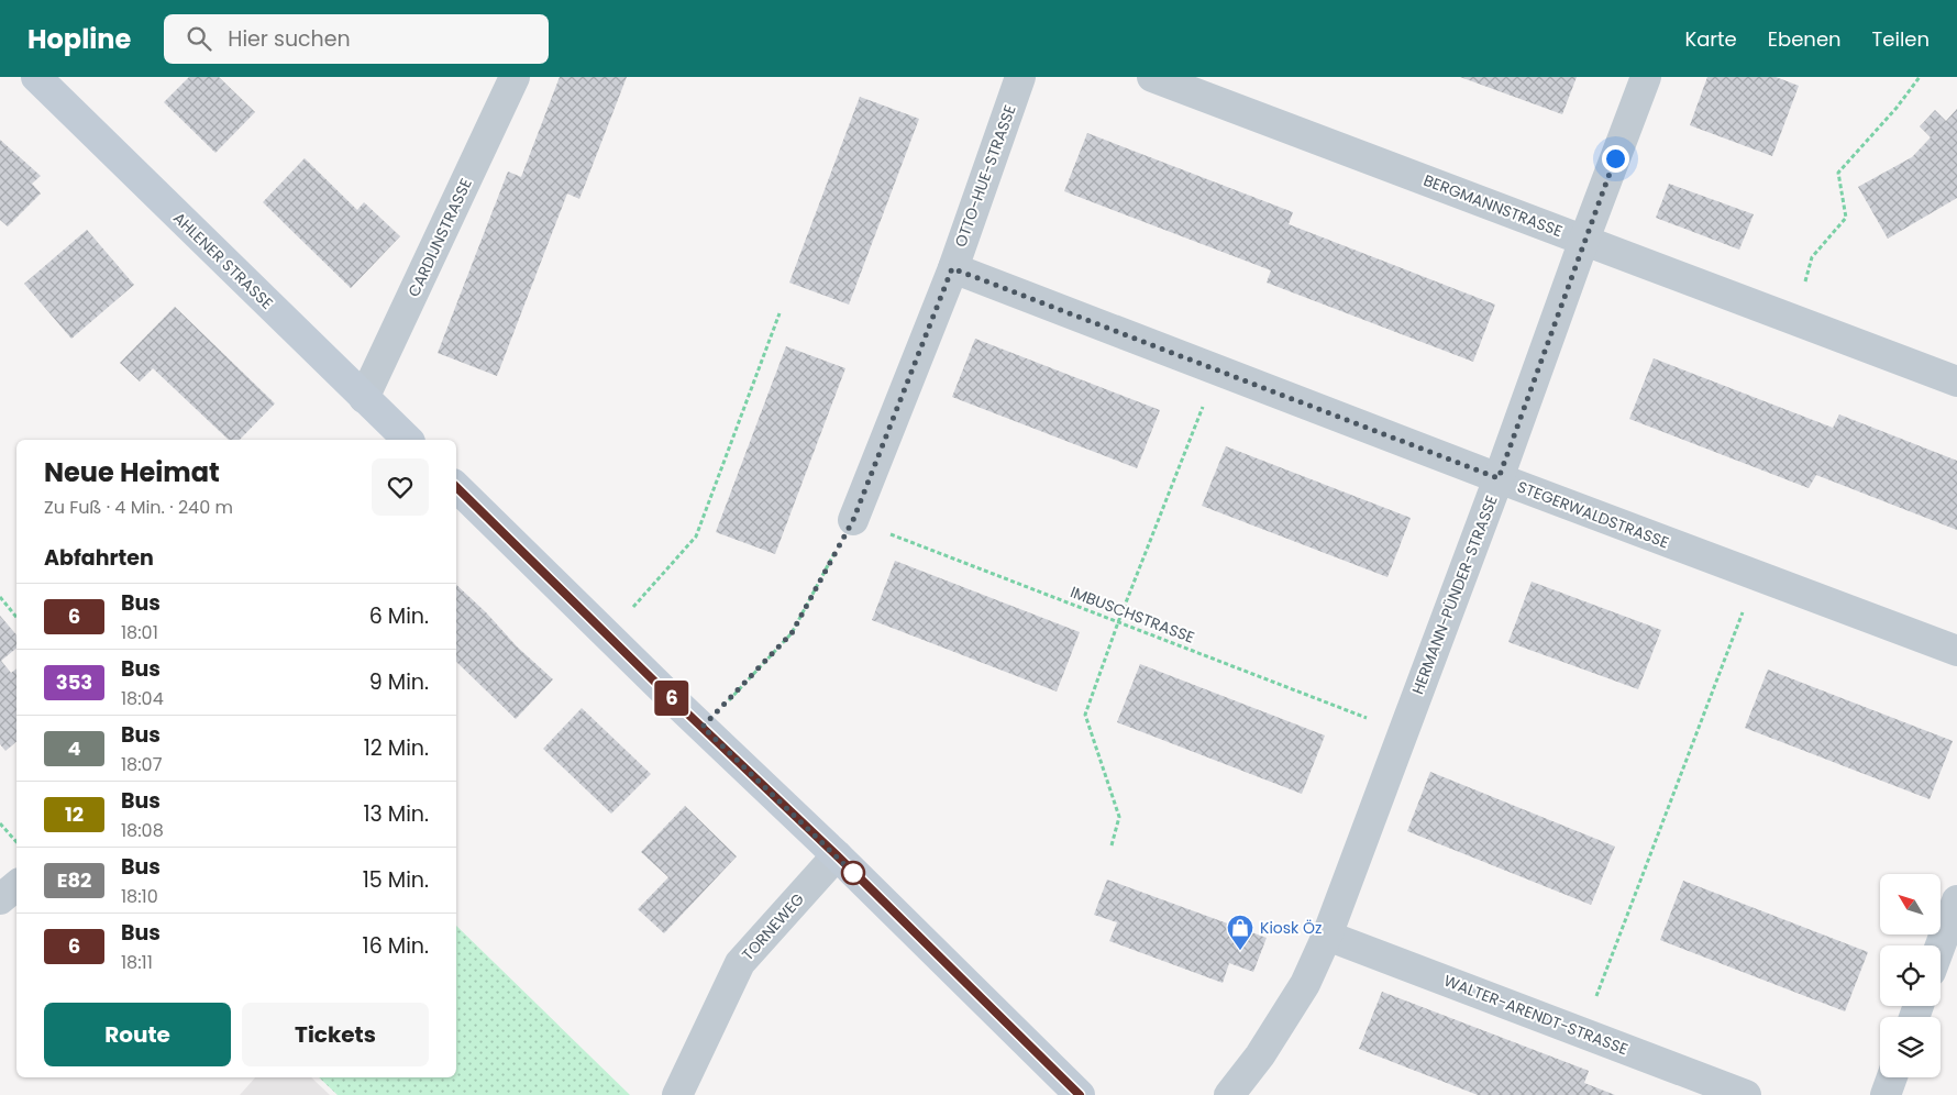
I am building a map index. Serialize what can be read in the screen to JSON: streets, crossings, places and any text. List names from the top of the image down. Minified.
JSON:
{"streets":{"main road":["AHLENER STRASSE"],"street":["OTTO-HUE-STRASSE","BERGMANNSTRASSE","CARDIJNSTRASSE","STEGERWALDSTRASSE","HERMANN-PÜNDER-STRASSE","TORNEWEG","WALTER-ARENDT-STRASSE"],"path":["IMBUSCHSTRASSE"]},"crossings":[["OTTO-HUE-STRASSE","STEGERWALDSTRASSE"],["OTTO-HUE-STRASSE","IMBUSCHSTRASSE"],["BERGMANNSTRASSE","HERMANN-PÜNDER-STRASSE"],["CARDIJNSTRASSE","AHLENER STRASSE"],["STEGERWALDSTRASSE","HERMANN-PÜNDER-STRASSE"],["HERMANN-PÜNDER-STRASSE","IMBUSCHSTRASSE"],["HERMANN-PÜNDER-STRASSE","WALTER-ARENDT-STRASSE"]],"places":{"shop":["Kiosk Öz"]},"lines":["bus line 6"],"north":"top left","page":{"header":"Hopline","search":"Hier suchen","nav":["Karte","Ebenen","Teilen"],"on_map":"6","heading":[["Neue Heimat","Zu Fuß · 4 Min. · 240 m"],"Abfahrten"],"list":[{"mark":"6","name":"Bus","note":"18:01","value":"6 Min."},{"mark":"353","name":"Bus","note":"18:04","value":"9 Min."},{"mark":"4","name":"Bus","note":"18:07","value":"12 Min."},{"mark":"12","name":"Bus","note":"18:08","value":"13 Min."},{"mark":"E82","name":"Bus","note":"18:10","value":"15 Min."},{"mark":"6","name":"Bus","note":"18:11","value":"16 Min."}],"buttons":["Route","Tickets"]}}
